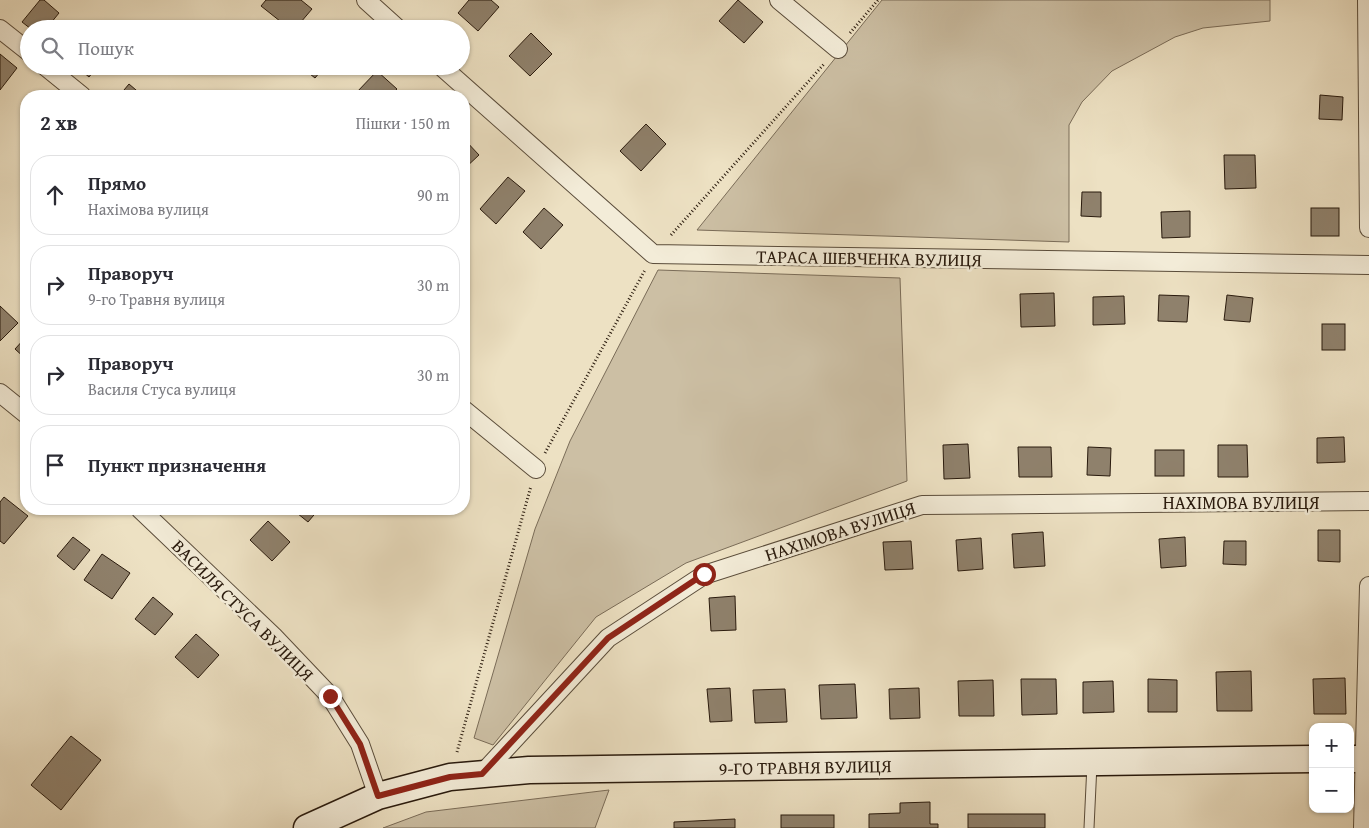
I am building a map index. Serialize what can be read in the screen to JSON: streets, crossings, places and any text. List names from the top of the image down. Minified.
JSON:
{"streets":{"main road":["9-ГО ТРАВНЯ ВУЛИЦЯ"],"street":["ТАРАСА ШЕВЧЕНКА ВУЛИЦЯ","НАХІМОВА ВУЛИЦЯ","ВАСИЛЯ СТУСА ВУЛИЦЯ"]},"crossings":[["НАХІМОВА ВУЛИЦЯ","9-ГО ТРАВНЯ ВУЛИЦЯ"],["ВАСИЛЯ СТУСА ВУЛИЦЯ","9-ГО ТРАВНЯ ВУЛИЦЯ"]],"page":{"search":"Пошук","heading":["2 хв","Пішки · 150 m"],"list":[["Прямо","Нахімова вулиця","90 m"],["Праворуч","9-го Травня вулиця","30 m"],["Праворуч","Василя Стуса вулиця","30 m"],"Пункт призначення"],"map_buttons":["+","−"]}}
